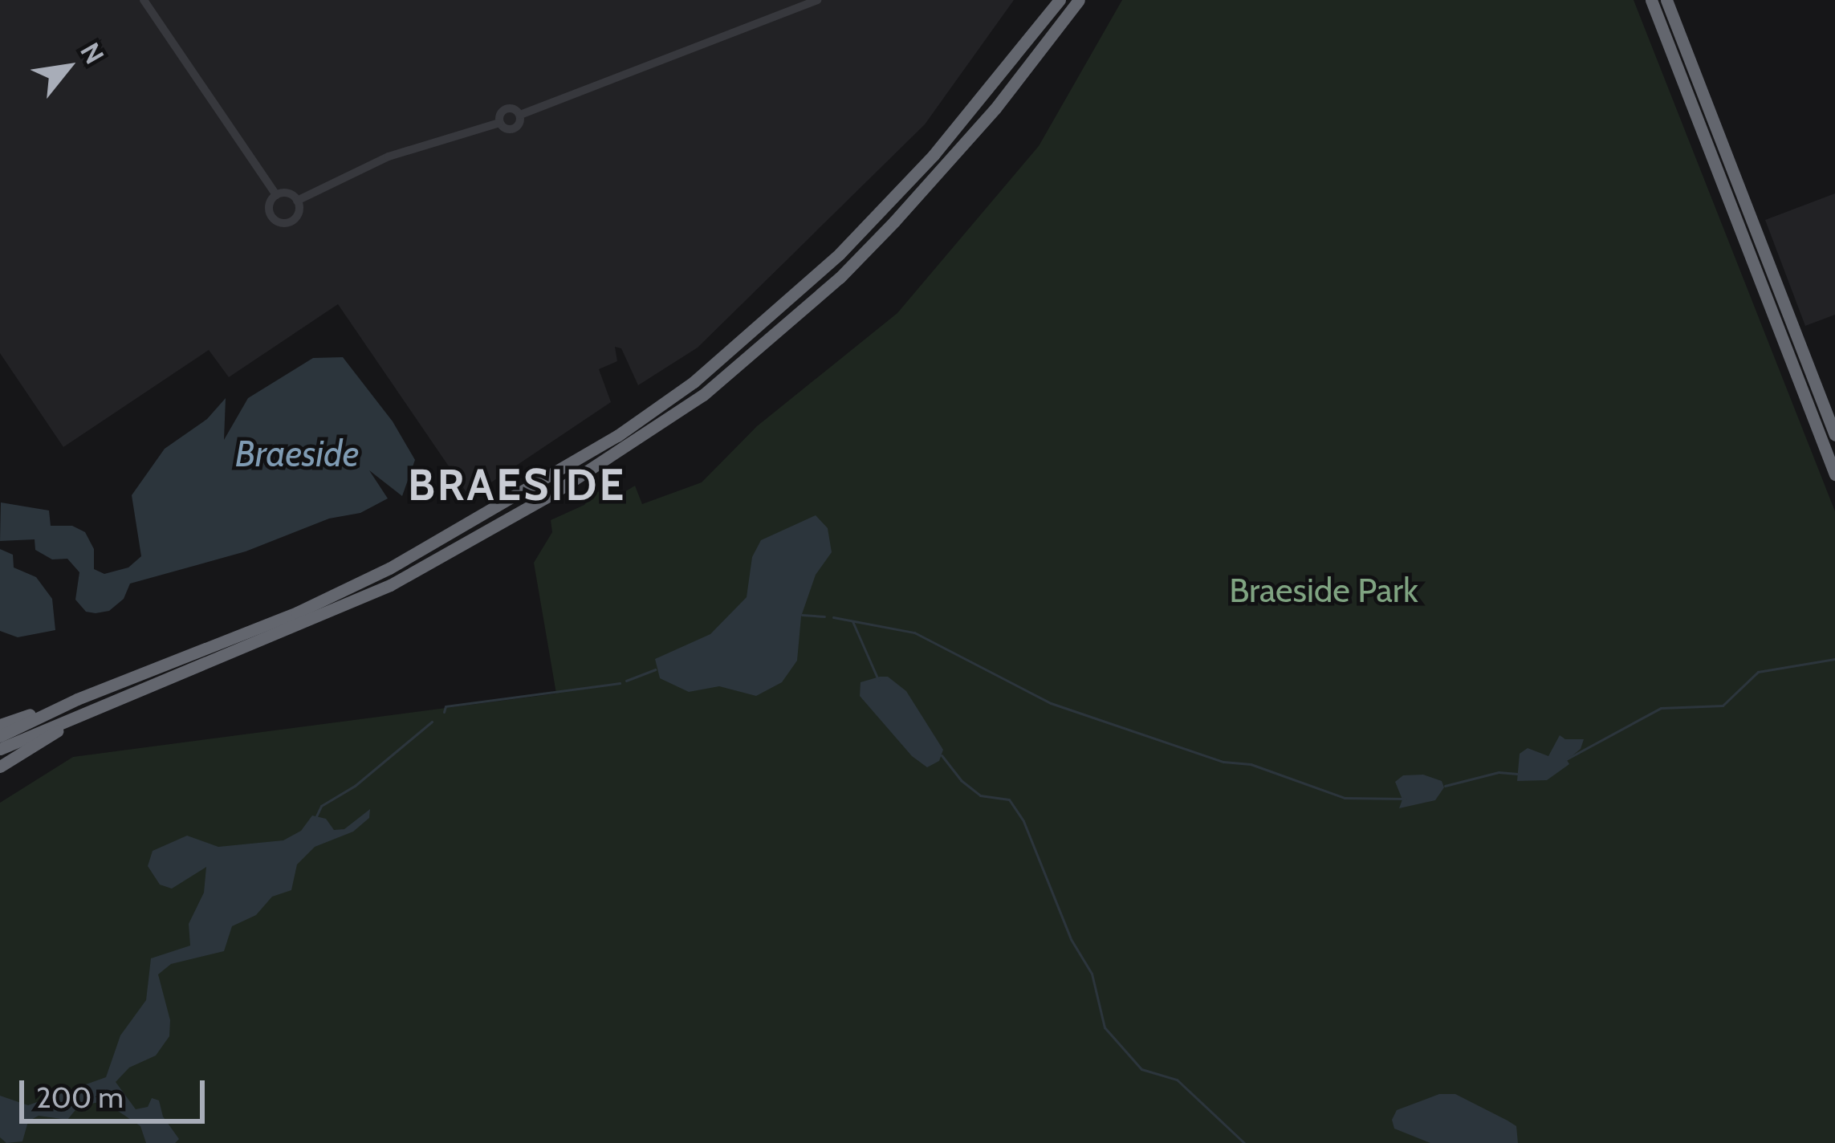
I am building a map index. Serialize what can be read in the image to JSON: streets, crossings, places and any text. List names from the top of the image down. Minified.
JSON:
{"districts":["BRAESIDE"],"water":["Braeside"],"parks":["Braeside Park"],"scale_bar":"200 m","north":"top right"}
